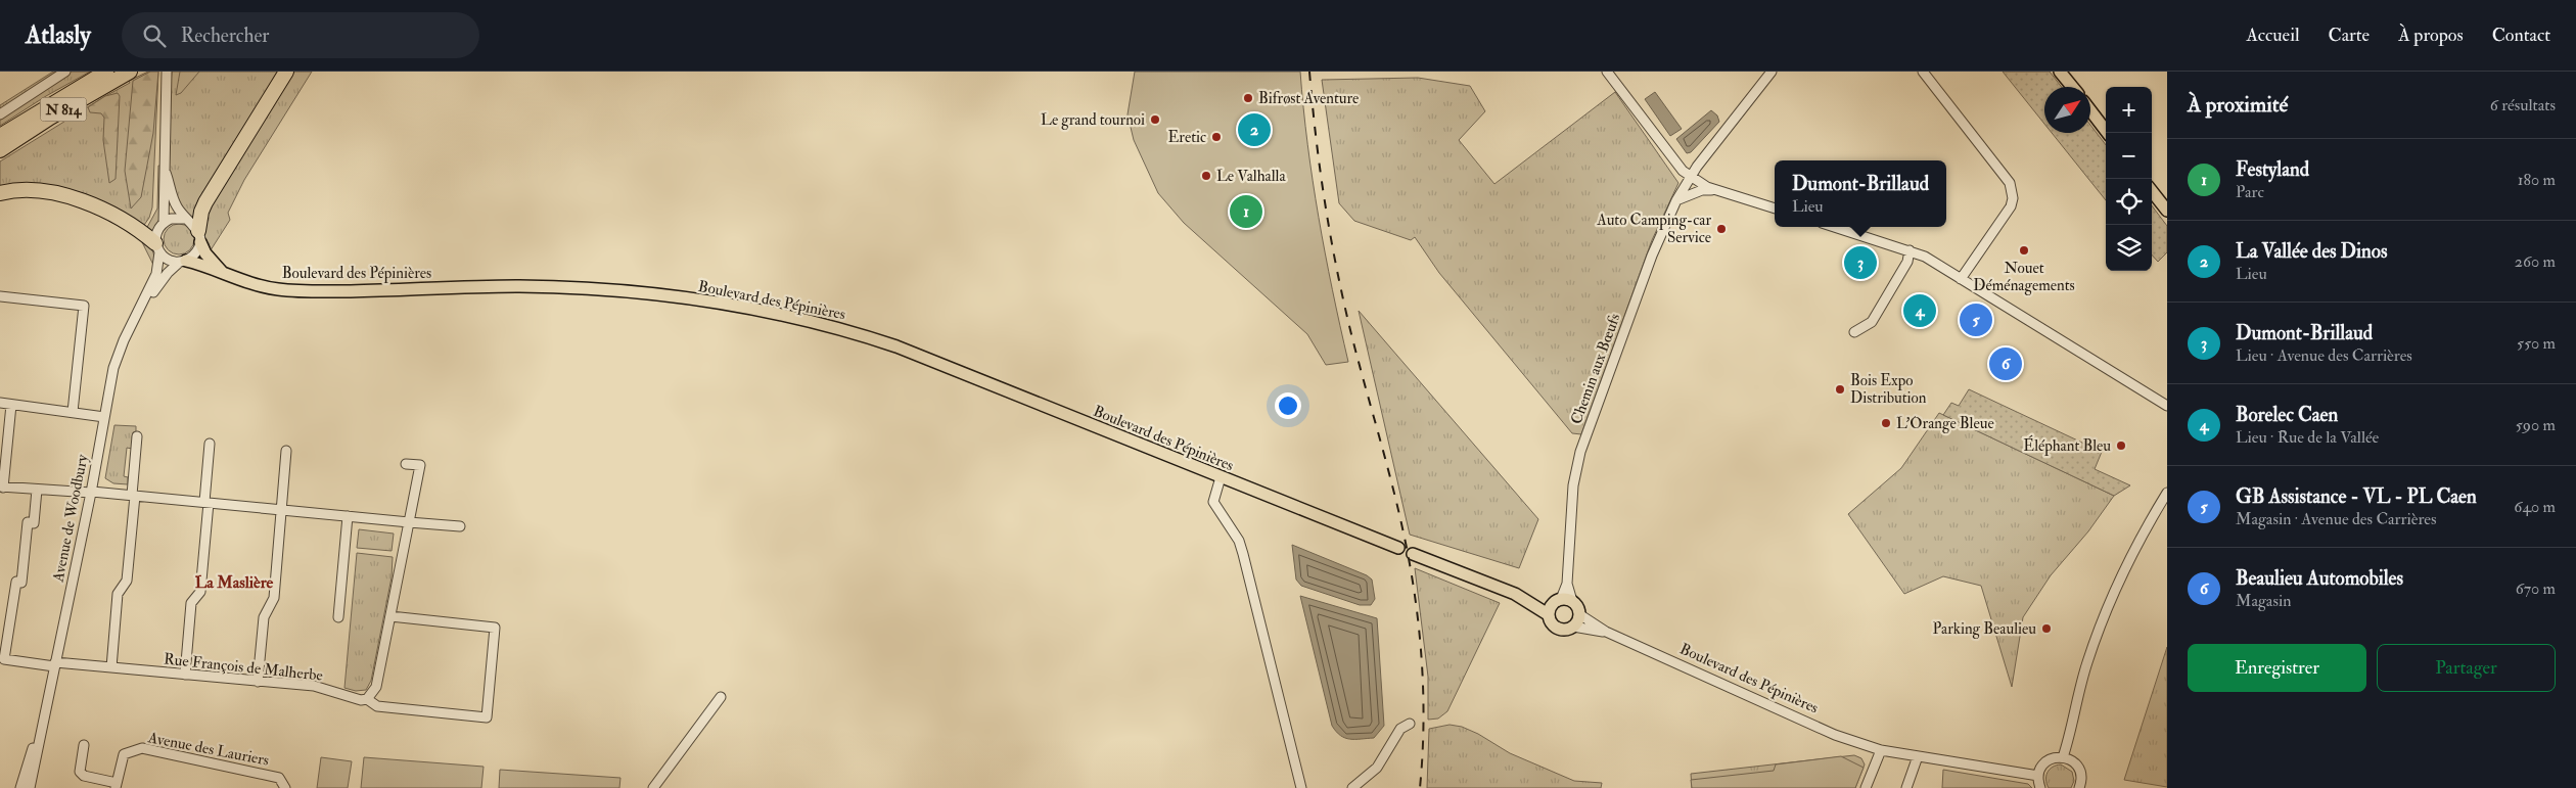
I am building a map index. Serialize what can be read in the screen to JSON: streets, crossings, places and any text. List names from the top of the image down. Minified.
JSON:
{"streets":{"highway":["N 814"],"main road":["Boulevard des Pépinières"],"street":["Chemin aux Bœufs","Avenue de Woodbury","Rue François de Malherbe","Avenue des Lauriers"]},"crossings":[["Boulevard des Pépinières","Chemin aux Bœufs"],["Boulevard des Pépinières","Avenue de Woodbury"],["Avenue de Woodbury","Rue François de Malherbe"]],"districts":["La Maslière"],"places":["Bifrøst Aventure","Le grand tournoi","Eretic","Le Valhalla","Auto Camping-car Service","Nouet Déménagements","Bois Expo Distribution","L'Orange Bleue","Éléphant Bleu","Parking Beaulieu"],"north":"top right","page":{"header":"Atlasly","search":"Rechercher","nav":["Accueil","Carte","À propos","Contact"],"heading":["À proximité","6 résultats"],"map_buttons":["+","−"],"pins":["2","1","3","4","5","6"],"list":[{"mark":"1","name":"Festyland","note":"Parc","value":"180 m"},{"mark":"2","name":"La Vallée des Dinos","note":"Lieu","value":"260 m"},{"mark":"3","name":"Dumont-Brillaud","note":"Lieu · Avenue des Carrières","value":"550 m"},{"mark":"4","name":"Borelec Caen","note":"Lieu · Rue de la Vallée","value":"590 m"},{"mark":"5","name":"GB Assistance - VL - PL Caen","note":"Magasin · Avenue des Carrières","value":"640 m"},{"mark":"6","name":"Beaulieu Automobiles","note":"Magasin","value":"670 m"}],"popup":["Dumont-Brillaud","Lieu"],"buttons":["Enregistrer","Partager"]}}
